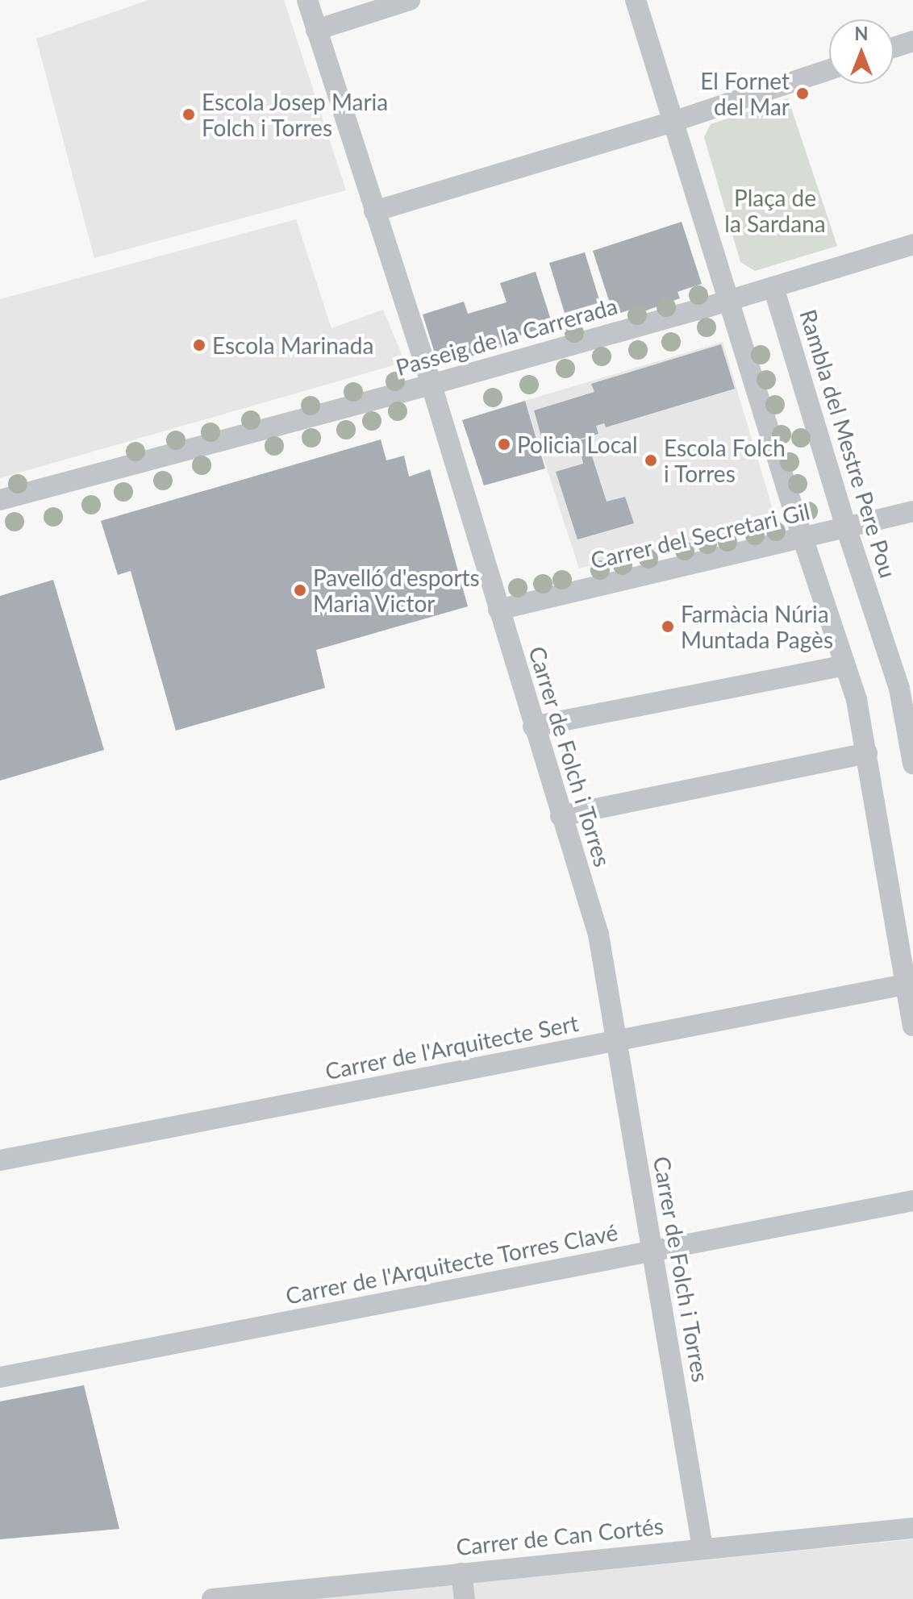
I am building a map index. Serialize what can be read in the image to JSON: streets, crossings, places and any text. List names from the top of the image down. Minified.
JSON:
{"streets":{"street":["Passeig de la Carrerada","Rambla del Mestre Pere Pou","Carrer del Secretari Gil","Carrer de Folch i Torres","Carrer de l'Arquitecte Sert","Carrer de l'Arquitecte Torres Clavé","Carrer de Can Cortés"]},"crossings":[["Passeig de la Carrerada","Rambla del Mestre Pere Pou"],["Passeig de la Carrerada","Carrer de Folch i Torres"],["Rambla del Mestre Pere Pou","Carrer del Secretari Gil"],["Carrer del Secretari Gil","Carrer de Folch i Torres"],["Carrer de Folch i Torres","Carrer de l'Arquitecte Sert"],["Carrer de Folch i Torres","Carrer de l'Arquitecte Torres Clavé"],["Carrer de Folch i Torres","Carrer de Can Cortés"]],"parks":["Plaça de la Sardana"],"places":["El Fornet del Mar","Escola Josep Maria Folch i Torres","Escola Marinada","Policia Local","Escola Folch i Torres","Pavelló d'esports Maria Victor","Farmàcia Núria Muntada Pagès"],"north":"top"}
